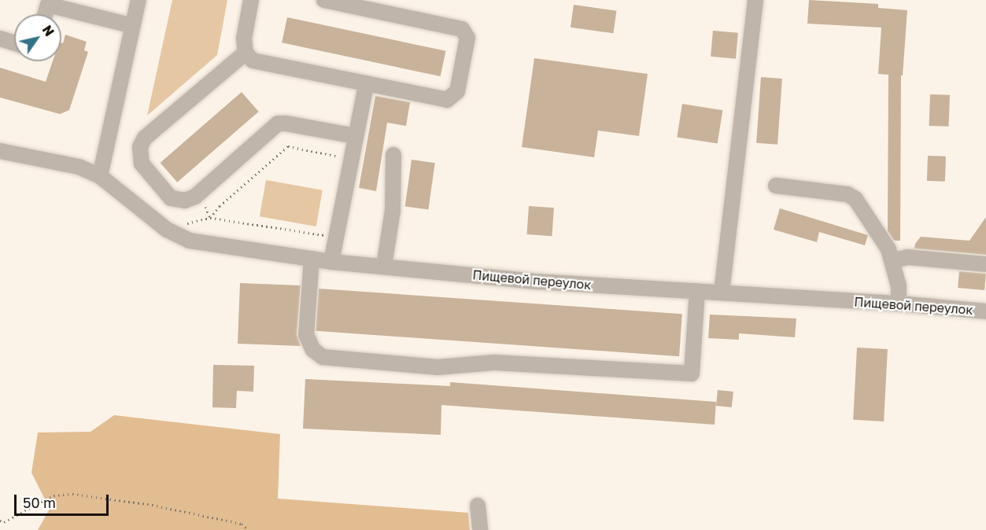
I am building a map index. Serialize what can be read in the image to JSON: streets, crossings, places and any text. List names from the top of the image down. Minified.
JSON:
{"streets":{"street":["Пищевой переулок"]},"scale_bar":"50 m","north":"top right"}
